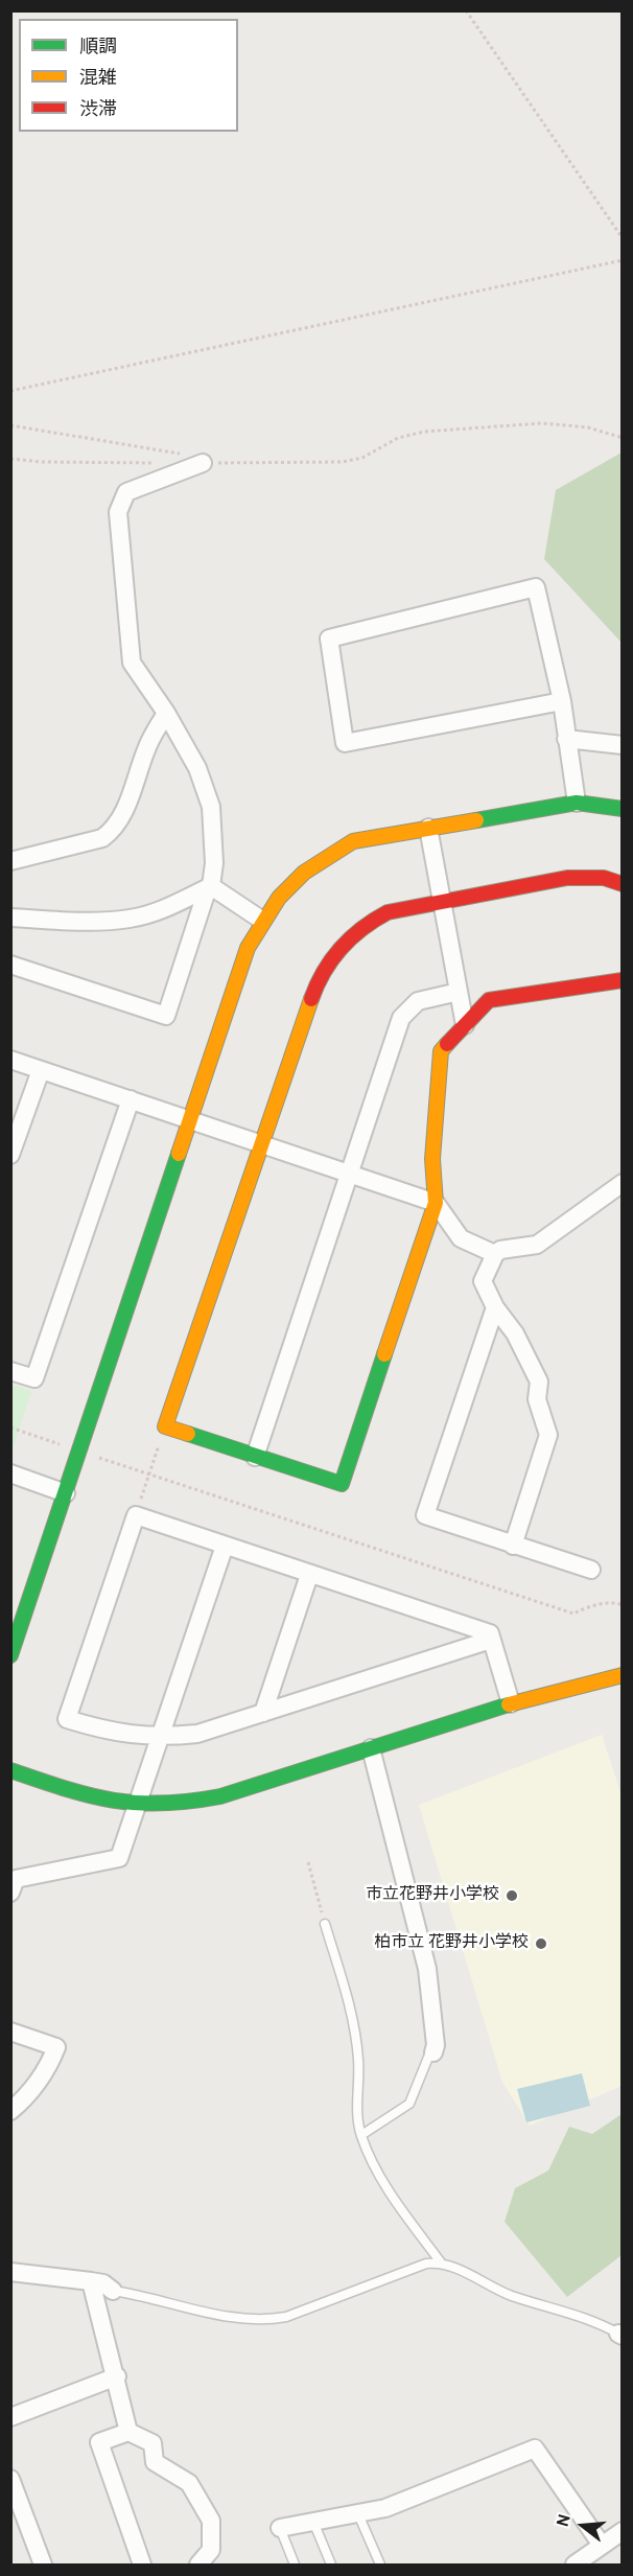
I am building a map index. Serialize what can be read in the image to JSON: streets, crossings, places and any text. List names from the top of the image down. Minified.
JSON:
{"places":["市立花野井小学校","柏市立 花野井小学校"],"legend":["順調","混雑","渋滞"],"north":"left"}
